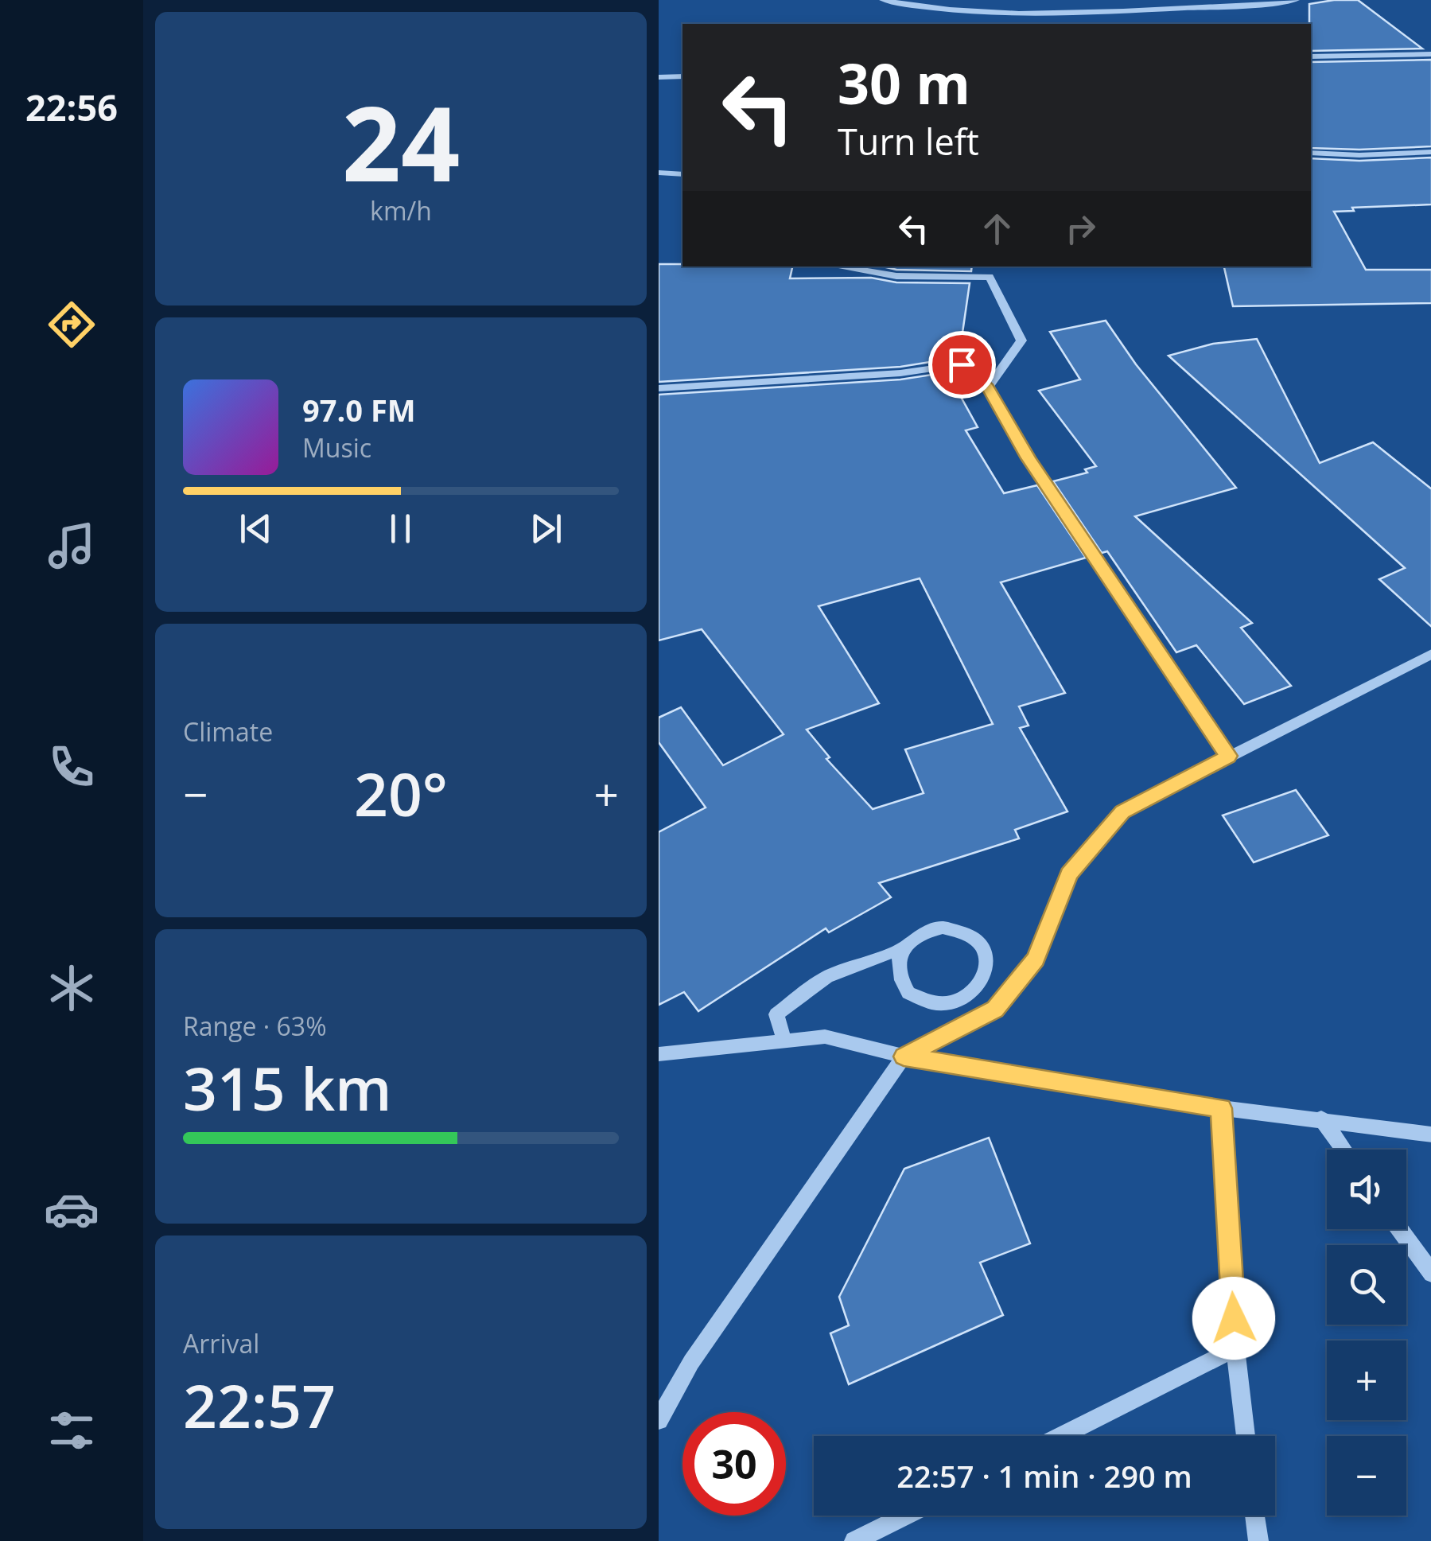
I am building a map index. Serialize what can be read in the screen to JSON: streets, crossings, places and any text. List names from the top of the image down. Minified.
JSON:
{"page":{"tabs":"22:56","tile":[["24","km/h"],"Climate",["Range · 63%","315 km"],["Arrival","22:57"]],"turn":["30 m","Turn left"],"song":["97.0 FM","Music"],"heat":["−","20°","+"],"map_buttons":["+","−"],"limit":"30","trip":"22:57 · 1 min · 290 m"}}
